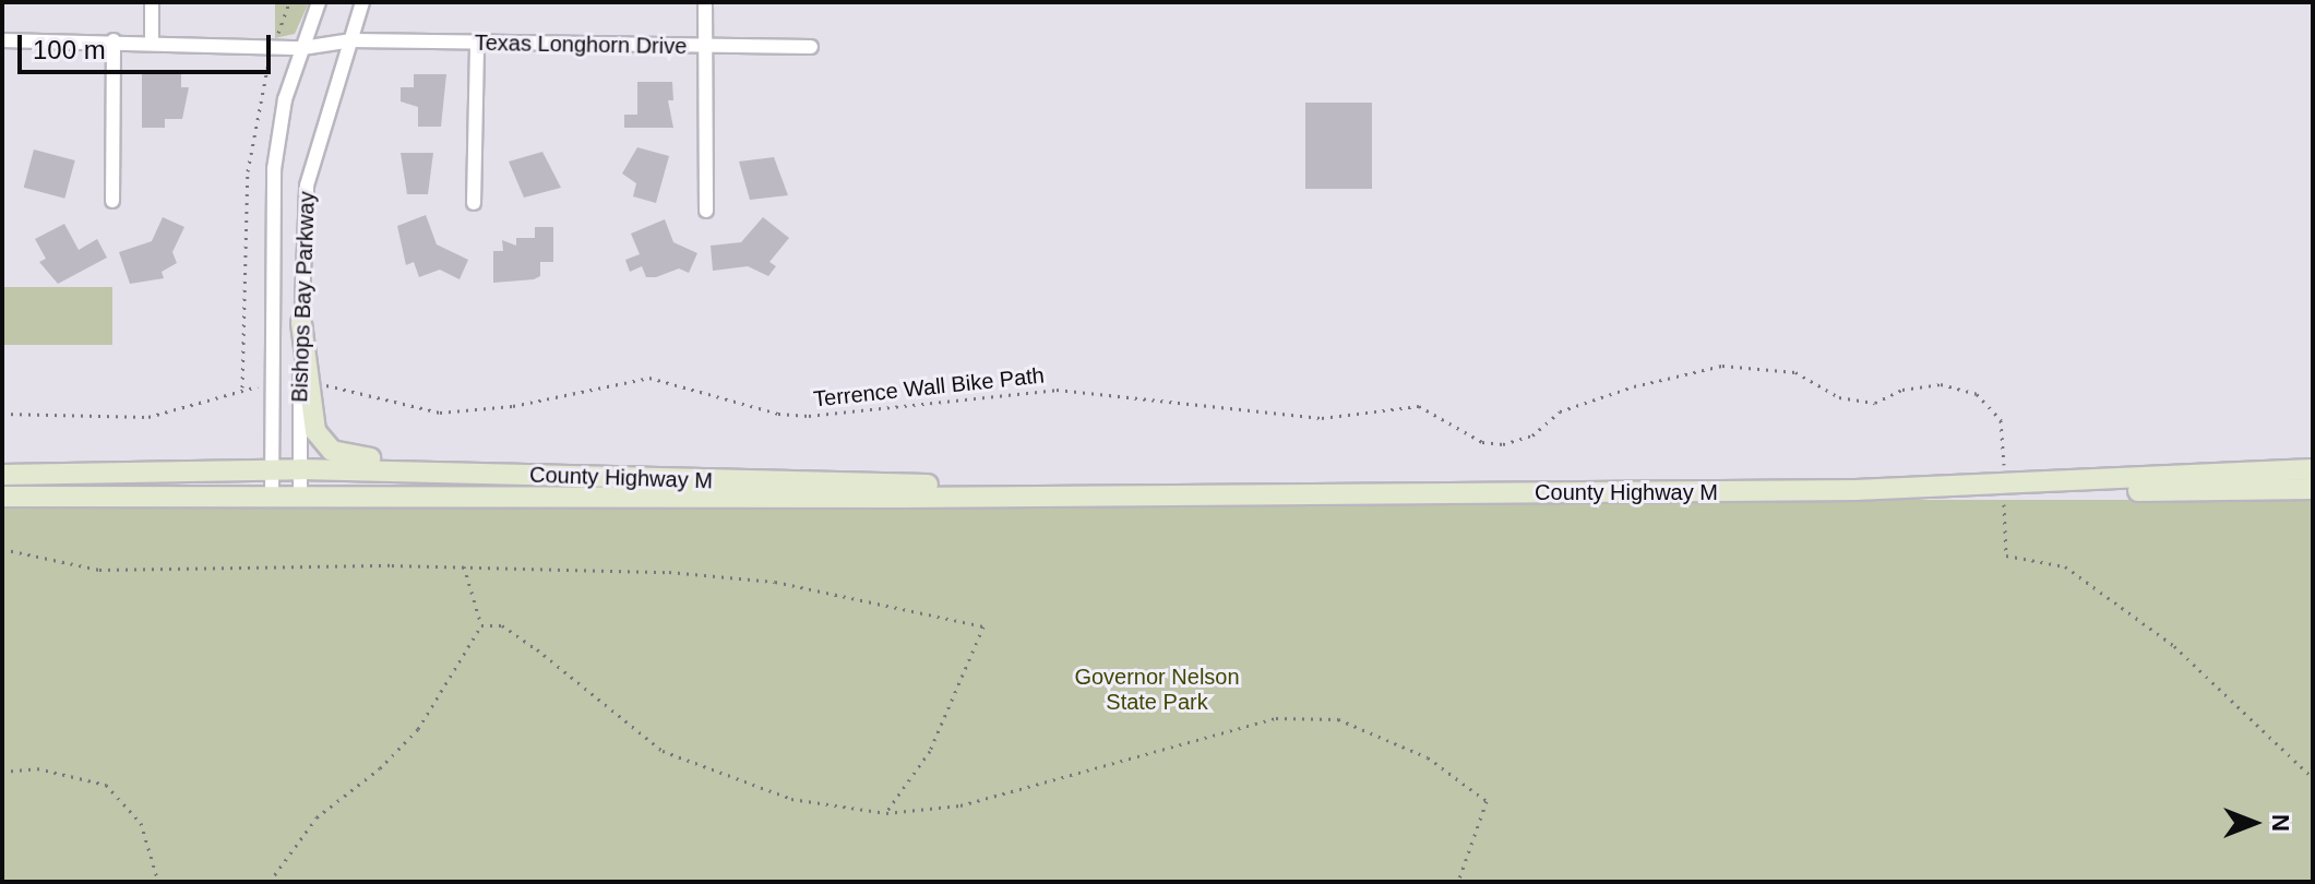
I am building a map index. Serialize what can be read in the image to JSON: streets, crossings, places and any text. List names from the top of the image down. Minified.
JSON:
{"streets":{"main road":["County Highway M"],"street":["Texas Longhorn Drive","Bishops Bay Parkway"],"path":["Terrence Wall Bike Path"]},"crossings":[["Texas Longhorn Drive","Bishops Bay Parkway"],["Bishops Bay Parkway","County Highway M"],["Terrence Wall Bike Path","County Highway M"]],"parks":["Governor Nelson State Park"],"scale_bar":"100 m","north":"right"}
